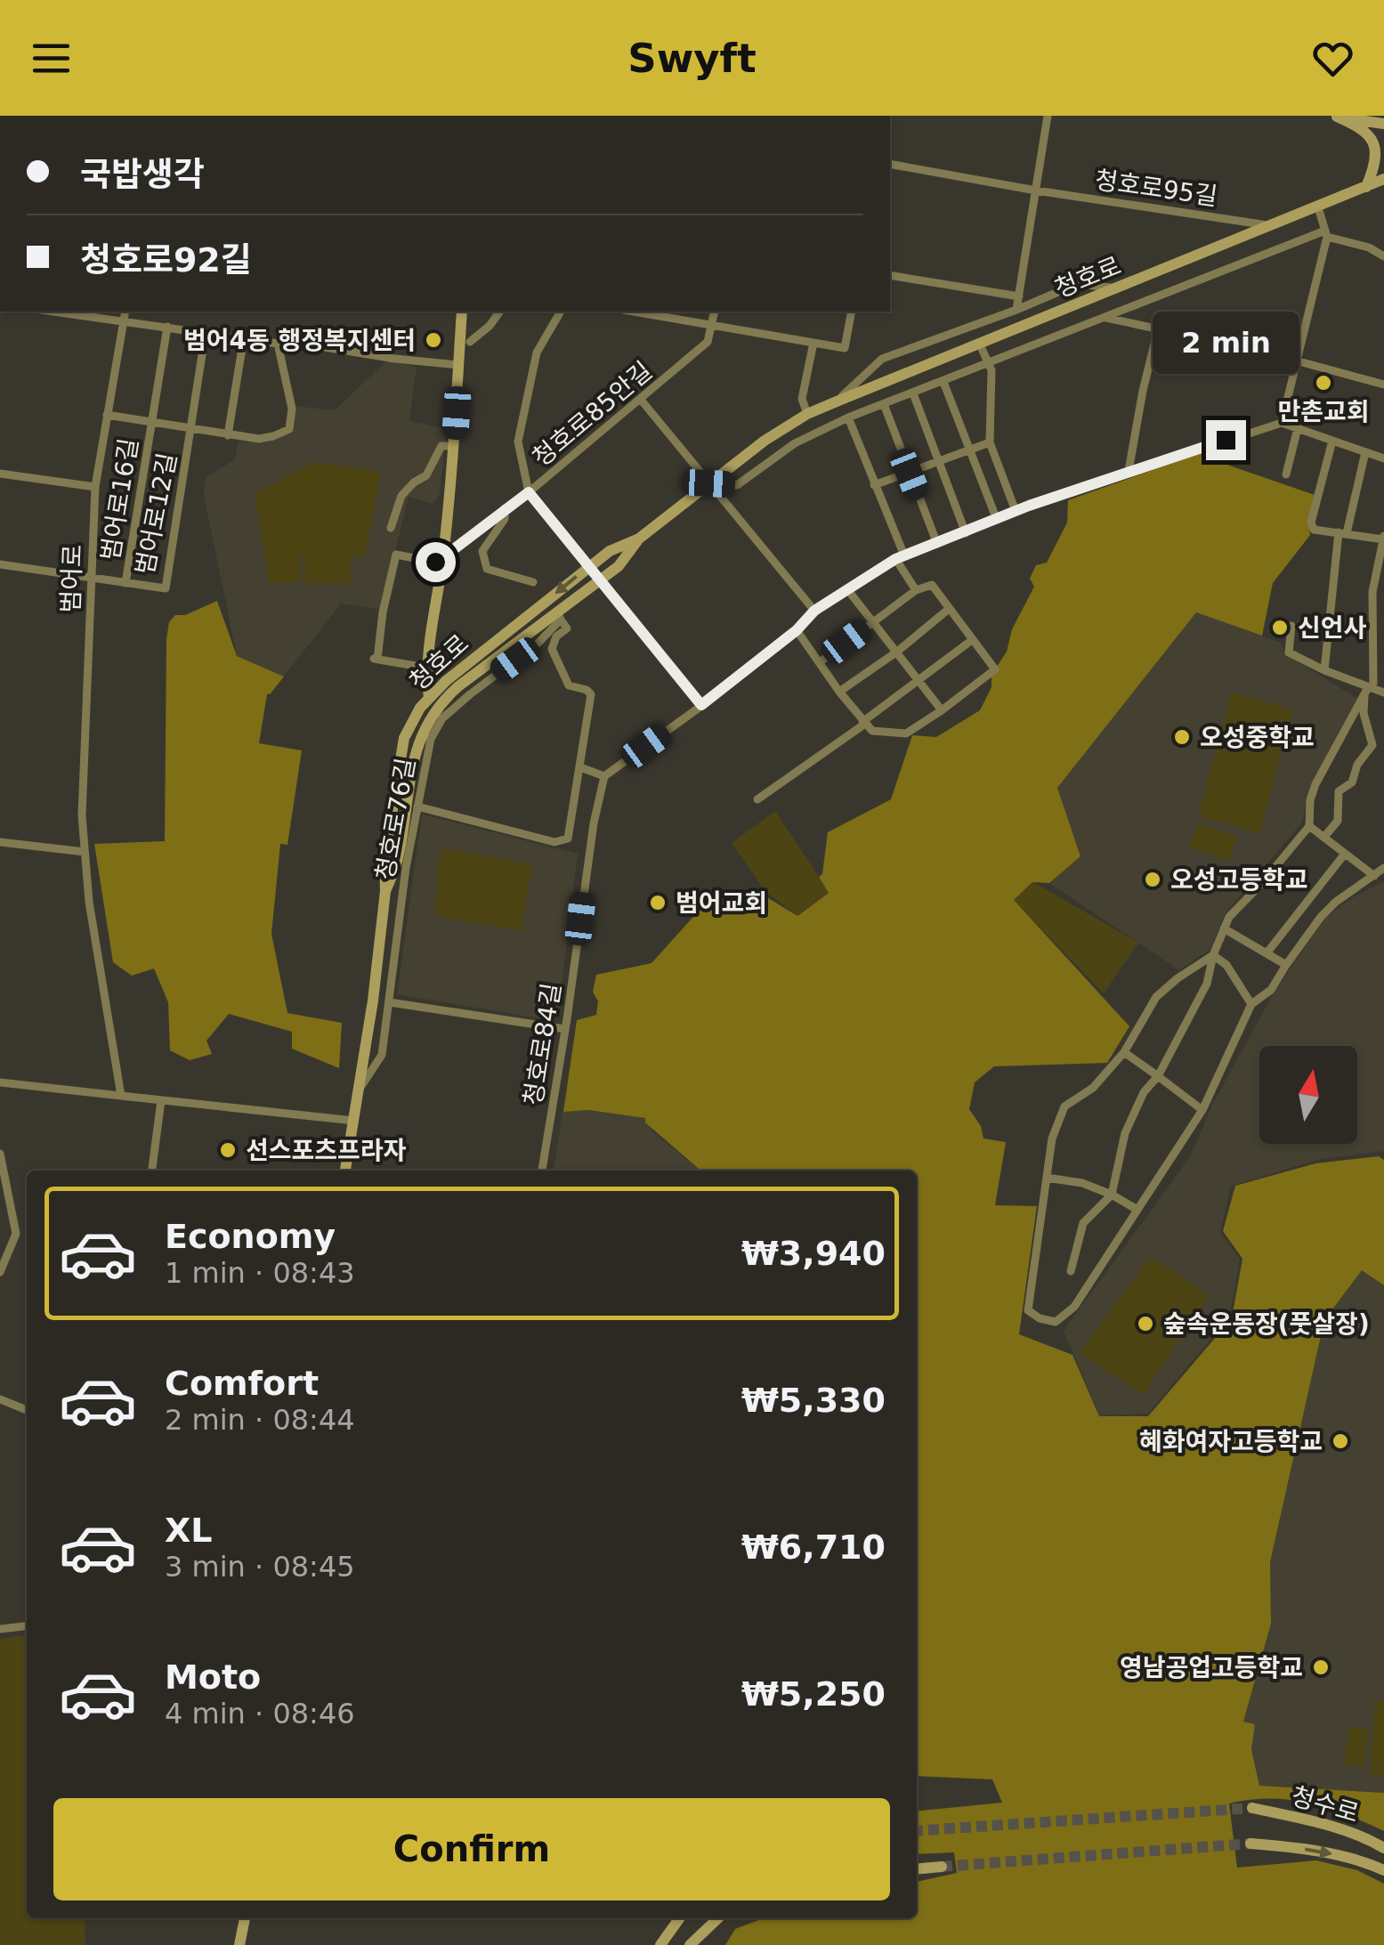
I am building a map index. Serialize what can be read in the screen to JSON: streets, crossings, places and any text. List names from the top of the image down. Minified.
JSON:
{"streets":{"main road":["청호로","청수로"],"street":["청호로95길","청호로85안길","범어로16길","범어로12길","범어로","청호로76길","청호로84길"]},"crossings":[["청호로95길","청호로"],["청호로","청호로76길"],["범어로16길","범어로12길"],["범어로16길","범어로"],["범어로12길","범어로"]],"places":["범어4동 행정복지센터","만촌교회","신언사","오성중학교","오성고등학교","범어교회","선스포츠프라자","숲속운동장(풋살장)","혜화여자고등학교","영남공업고등학교"],"north":"top","page":{"header":"Swyft","banner":["국밥생각","청호로92길"],"bubble":"2 min","list":[{"name":"Economy","note":"1 min · 08:43","value":"₩3,940"},{"name":"Comfort","note":"2 min · 08:44","value":"₩5,330"},{"name":"XL","note":"3 min · 08:45","value":"₩6,710"},{"name":"Moto","note":"4 min · 08:46","value":"₩5,250"}],"buttons":"Confirm"}}
